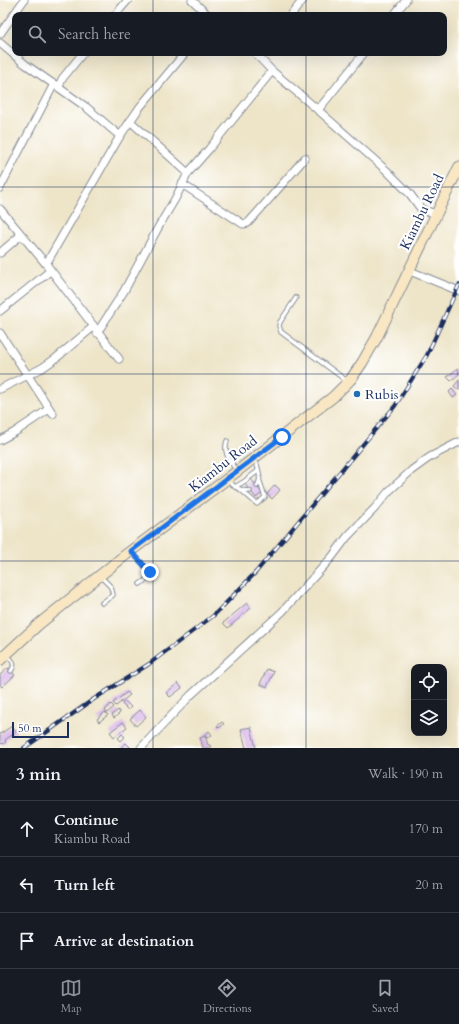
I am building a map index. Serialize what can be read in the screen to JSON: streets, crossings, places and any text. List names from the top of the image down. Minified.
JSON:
{"streets":{"main road":["Kiambu Road"]},"places":["Rubis"],"scale_bar":"50 m","page":{"search":"Search here","scale":"50 m","heading":["3 min","Walk · 190 m"],"list":[["Continue","Kiambu Road","170 m"],["Turn left","20 m"],"Arrive at destination"],"nav":["Map","Directions","Saved"]}}
